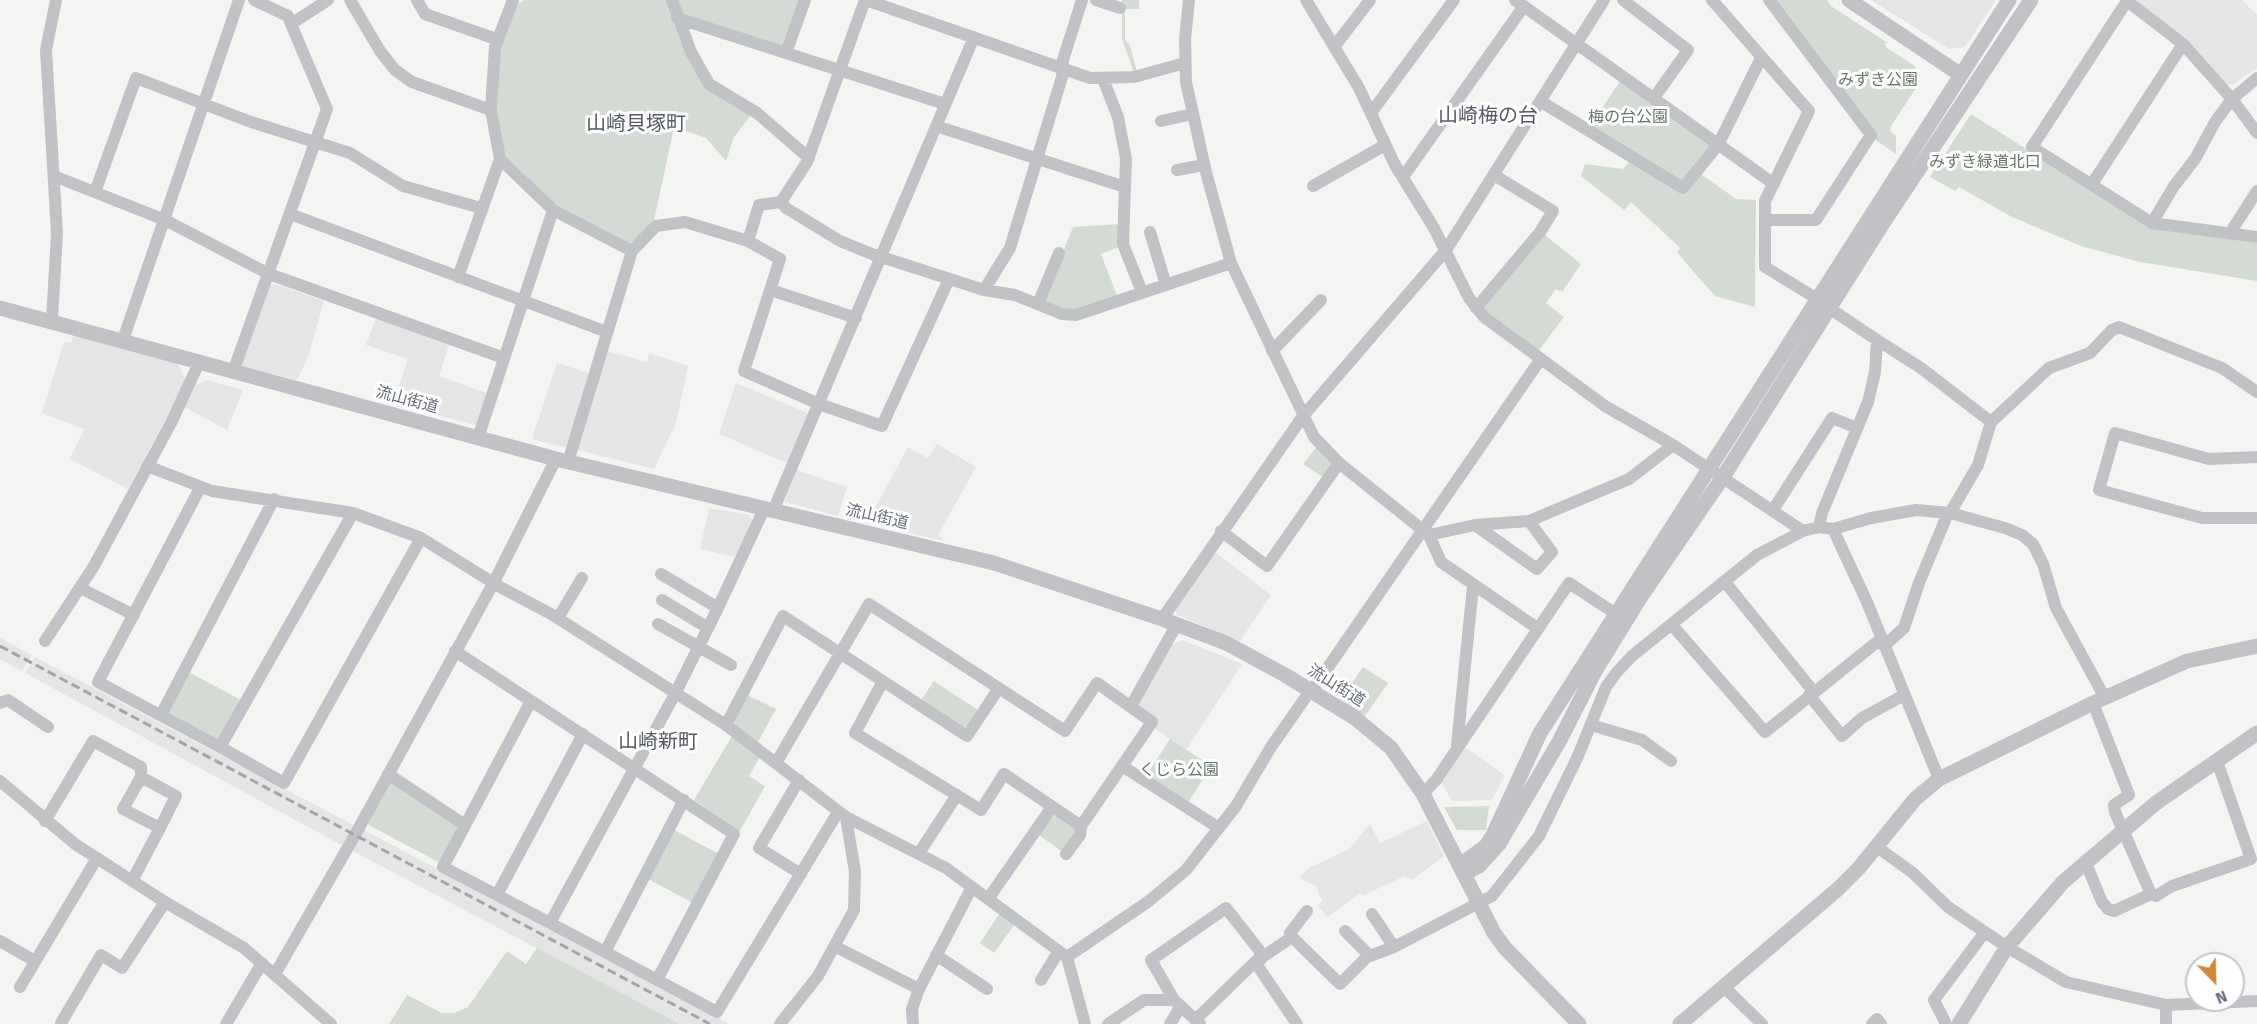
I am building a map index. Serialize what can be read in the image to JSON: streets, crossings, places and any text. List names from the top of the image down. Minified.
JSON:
{"streets":{"street":["流山街道"]},"districts":["山崎梅の台","山崎貝塚町","山崎新町"],"parks":["みずき公園","梅の台公園","みずき緑道北口","くじら公園"],"north":"bottom right"}
